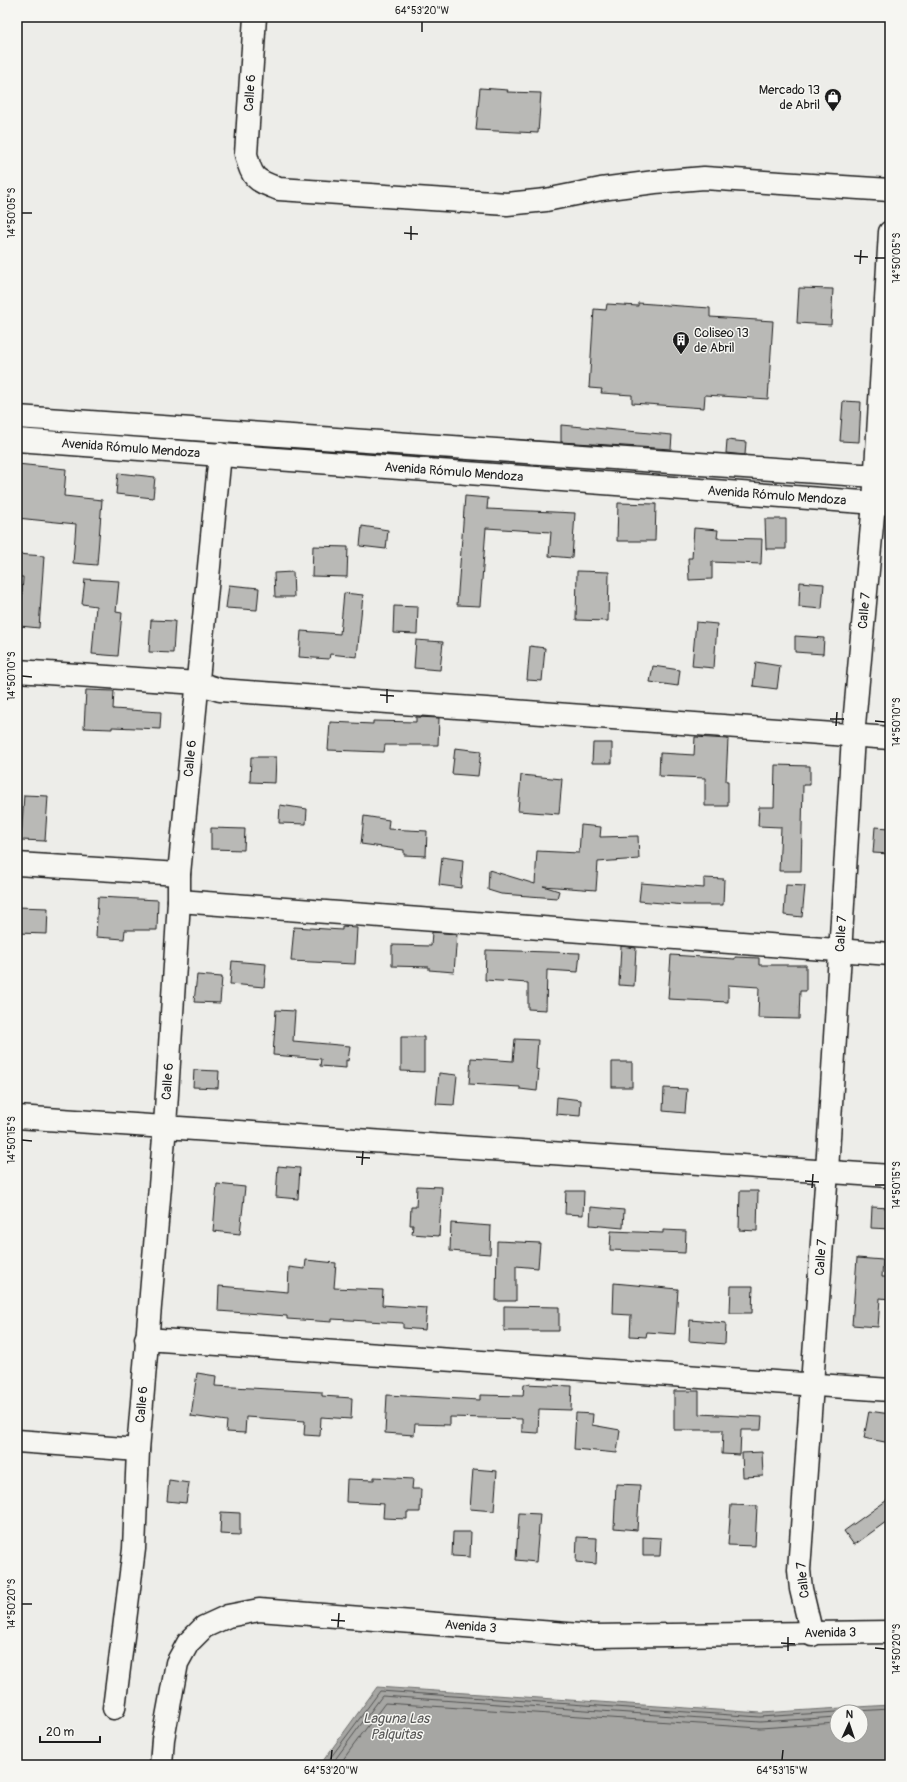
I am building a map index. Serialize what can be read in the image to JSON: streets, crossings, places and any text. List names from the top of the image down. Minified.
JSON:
{"streets":{"street":["Calle 6","Avenida Rómulo Mendoza","Calle 7","Avenida 3"]},"crossings":[["Calle 6","Avenida Rómulo Mendoza"],["Avenida Rómulo Mendoza","Calle 7"],["Calle 7","Avenida 3"]],"water":["Laguna Las Palquitas"],"places":{"shop":["Mercado 13 de Abril"],"building":["Coliseo 13 de Abril"]},"scale_bar":"20 m","north":"top","coordinates":["64°53'20\"W","14°50'05\"S","14°50'10\"S","14°50'15\"S","14°50'20\"S","64°53'15\"W"]}
